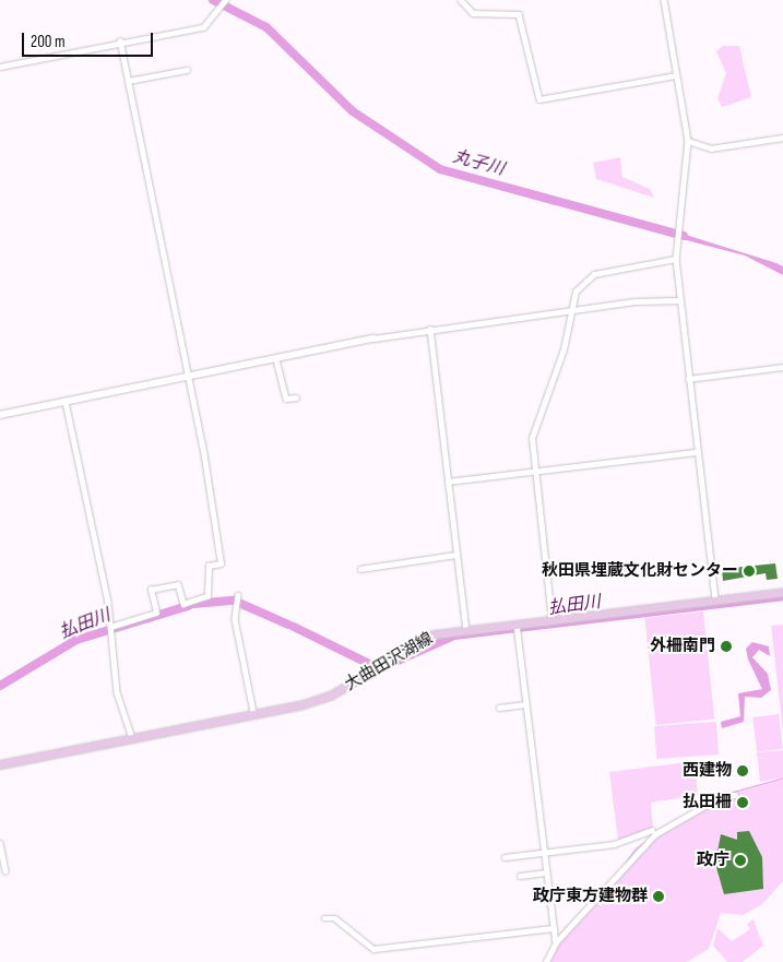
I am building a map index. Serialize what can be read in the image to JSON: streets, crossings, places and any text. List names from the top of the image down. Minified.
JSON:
{"streets":{"main road":["大曲田沢湖線"]},"water":["丸子川","払田川"],"places":["秋田県埋蔵文化財センター","外柵南門","西建物","払田柵","政庁","政庁東方建物群"],"scale_bar":"200 m"}
